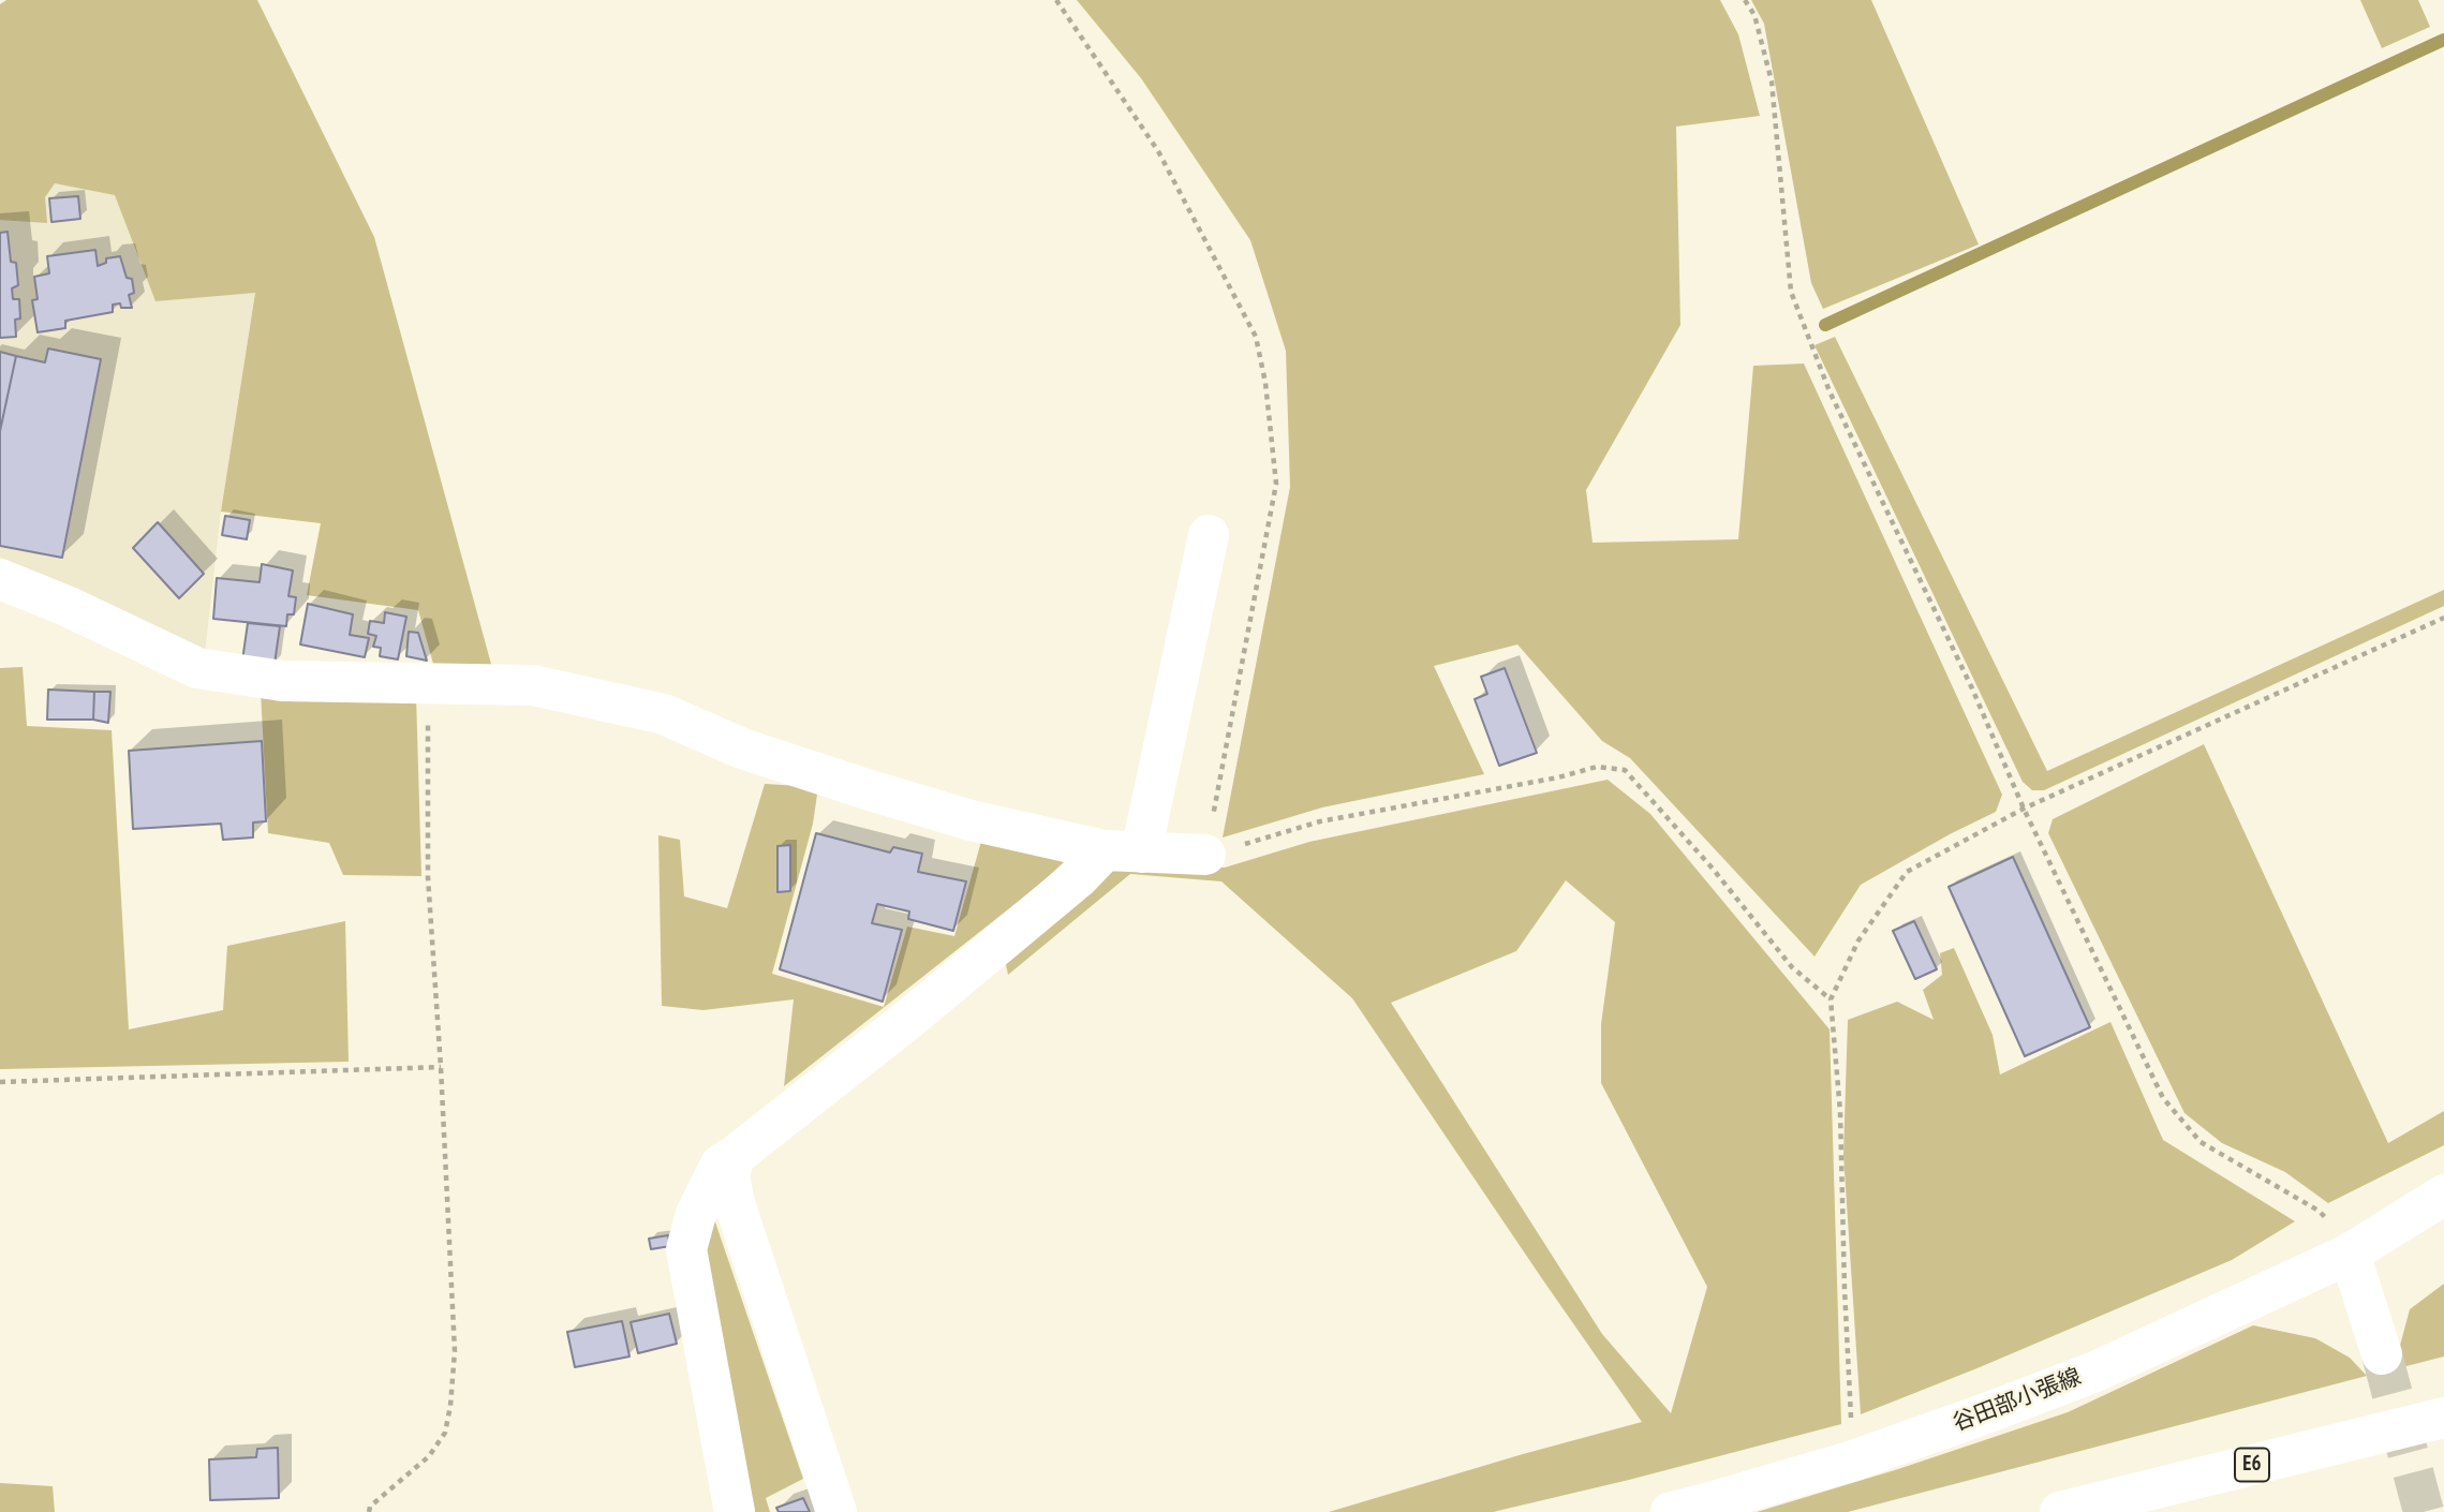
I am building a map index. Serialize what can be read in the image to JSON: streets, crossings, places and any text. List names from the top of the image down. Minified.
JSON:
{"streets":{"main road":["谷田部小張線","E6"]}}
